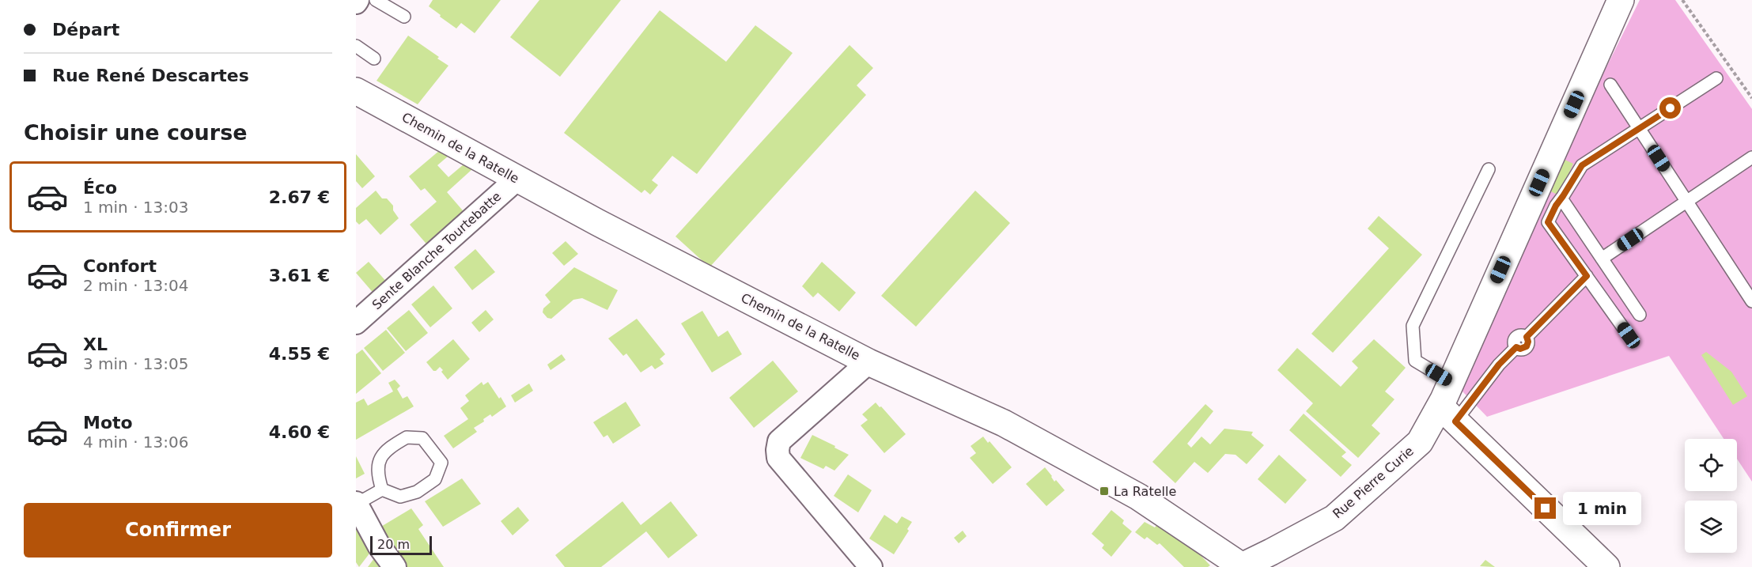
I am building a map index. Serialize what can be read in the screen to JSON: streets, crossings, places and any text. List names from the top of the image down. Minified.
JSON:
{"streets":{"street":["Chemin de la Ratelle","Sente Blanche Tourtebatte","Rue Pierre Curie"]},"crossings":[["Chemin de la Ratelle","Sente Blanche Tourtebatte"],["Chemin de la Ratelle","Rue Pierre Curie"]],"places":{"transit":["La Ratelle"]},"scale_bar":"20 m","page":{"banner":["Départ","Rue René Descartes"],"heading":"Choisir une course","list":[{"name":"Éco","note":"1 min · 13:03","value":"2.67 €"},{"name":"Confort","note":"2 min · 13:04","value":"3.61 €"},{"name":"XL","note":"3 min · 13:05","value":"4.55 €"},{"name":"Moto","note":"4 min · 13:06","value":"4.60 €"}],"bubble":"1 min","buttons":"Confirmer","scale":"20 m"}}
